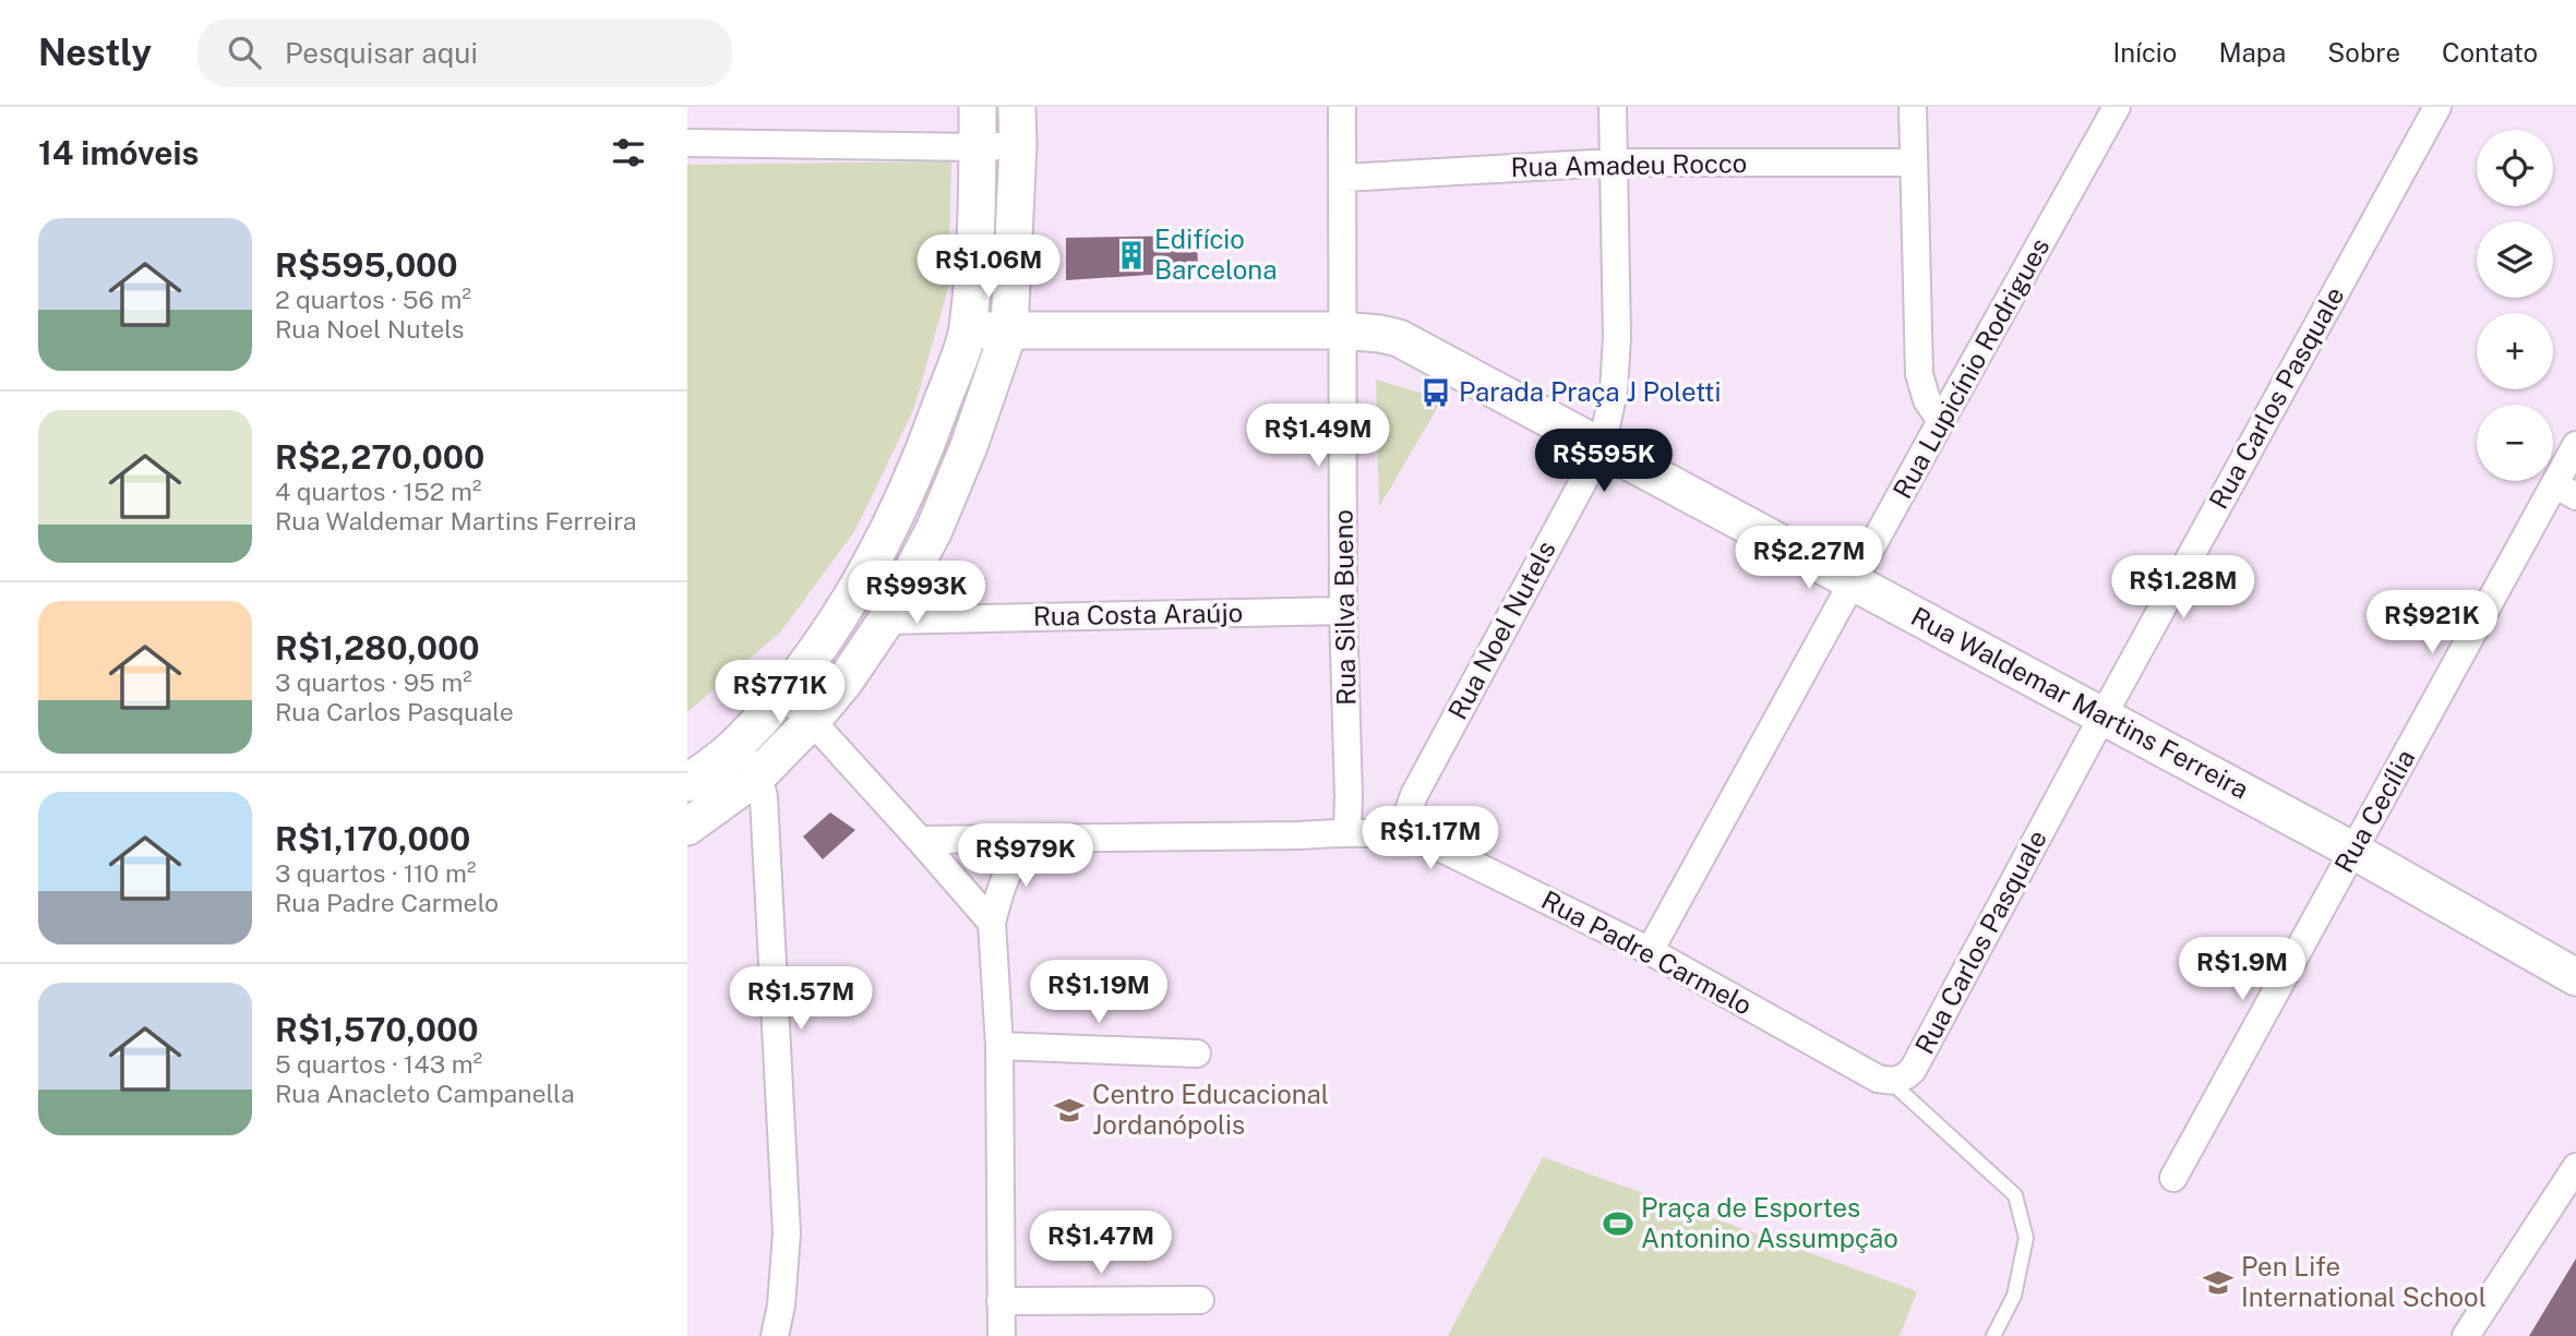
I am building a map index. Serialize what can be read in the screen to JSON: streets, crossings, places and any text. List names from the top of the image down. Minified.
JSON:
{"streets":{"street":["Rua Amadeu Rocco","Rua Lupicínio Rodrigues","Rua Carlos Pasquale","Rua Silva Bueno","Rua Costa Araújo","Rua Noel Nutels","Rua Waldemar Martins Ferreira","Rua Cecília","Rua Padre Carmelo"]},"crossings":[["Rua Amadeu Rocco","Rua Silva Bueno"],["Rua Amadeu Rocco","Rua Noel Nutels"],["Rua Lupicínio Rodrigues","Rua Waldemar Martins Ferreira"],["Rua Lupicínio Rodrigues","Rua Padre Carmelo"],["Rua Carlos Pasquale","Rua Waldemar Martins Ferreira"],["Rua Carlos Pasquale","Rua Padre Carmelo"],["Rua Silva Bueno","Rua Costa Araújo"],["Rua Silva Bueno","Rua Waldemar Martins Ferreira"],["Rua Silva Bueno","Rua Padre Carmelo"],["Rua Noel Nutels","Rua Waldemar Martins Ferreira"],["Rua Noel Nutels","Rua Padre Carmelo"],["Rua Waldemar Martins Ferreira","Rua Cecília"]],"places":{"building":["Edifício Barcelona"],"bus stop":["Parada Praça J Poletti"],"school or university":["Centro Educacional Jordanópolis","Pen Life International School"],"sports":["Praça de Esportes Antonino Assumpção"]},"page":{"header":"Nestly","search":"Pesquisar aqui","nav":["Início","Mapa","Sobre","Contato"],"heading":"14 imóveis","map_buttons":["+","−"],"list":[{"name":"R$595,000","note":"2 quartos · 56 m² · Rua Noel Nutels"},{"name":"R$2,270,000","note":"4 quartos · 152 m² · Rua Waldemar Martins Ferreira"},{"name":"R$1,280,000","note":"3 quartos · 95 m² · Rua Carlos Pasquale"},{"name":"R$1,170,000","note":"3 quartos · 110 m² · Rua Padre Carmelo"},{"name":"R$1,570,000","note":"5 quartos · 143 m² · Rua Anacleto Campanella"}],"price":["R$1.06M","R$1.49M","R$595K","R$2.27M","R$1.28M","R$993K","R$921K","R$771K","R$1.17M","R$979K","R$1.9M","R$1.19M","R$1.57M","R$1.47M"]}}
